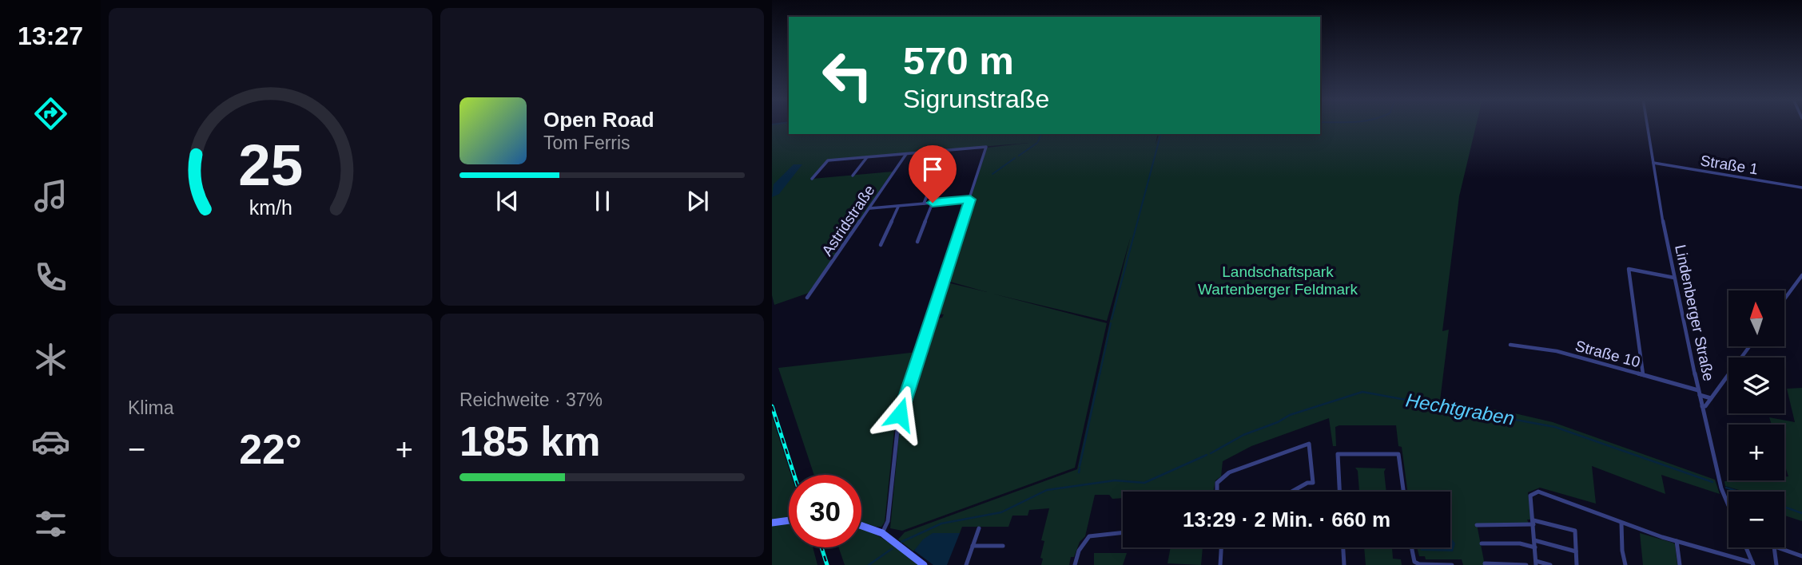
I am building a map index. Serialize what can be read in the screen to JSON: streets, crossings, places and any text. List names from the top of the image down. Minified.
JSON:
{"streets":{"street":["Straße 1","Astridstraße","Lindenberger Straße","Straße 10"]},"crossings":[["Straße 1","Lindenberger Straße"],["Lindenberger Straße","Straße 10"]],"water":["Hechtgraben"],"parks":["Landschaftspark Wartenberger Feldmark"],"north":"top","page":{"tabs":"13:27","turn":["570 m","Sigrunstraße"],"song":["Open Road","Tom Ferris"],"map_buttons":["+","−"],"tile":["Klima",["Reichweite · 37%","185 km"]],"heat":["−","22°","+"],"limit":"30","trip":"13:29 · 2 Min. · 660 m","gauge":["25","km/h"]}}
